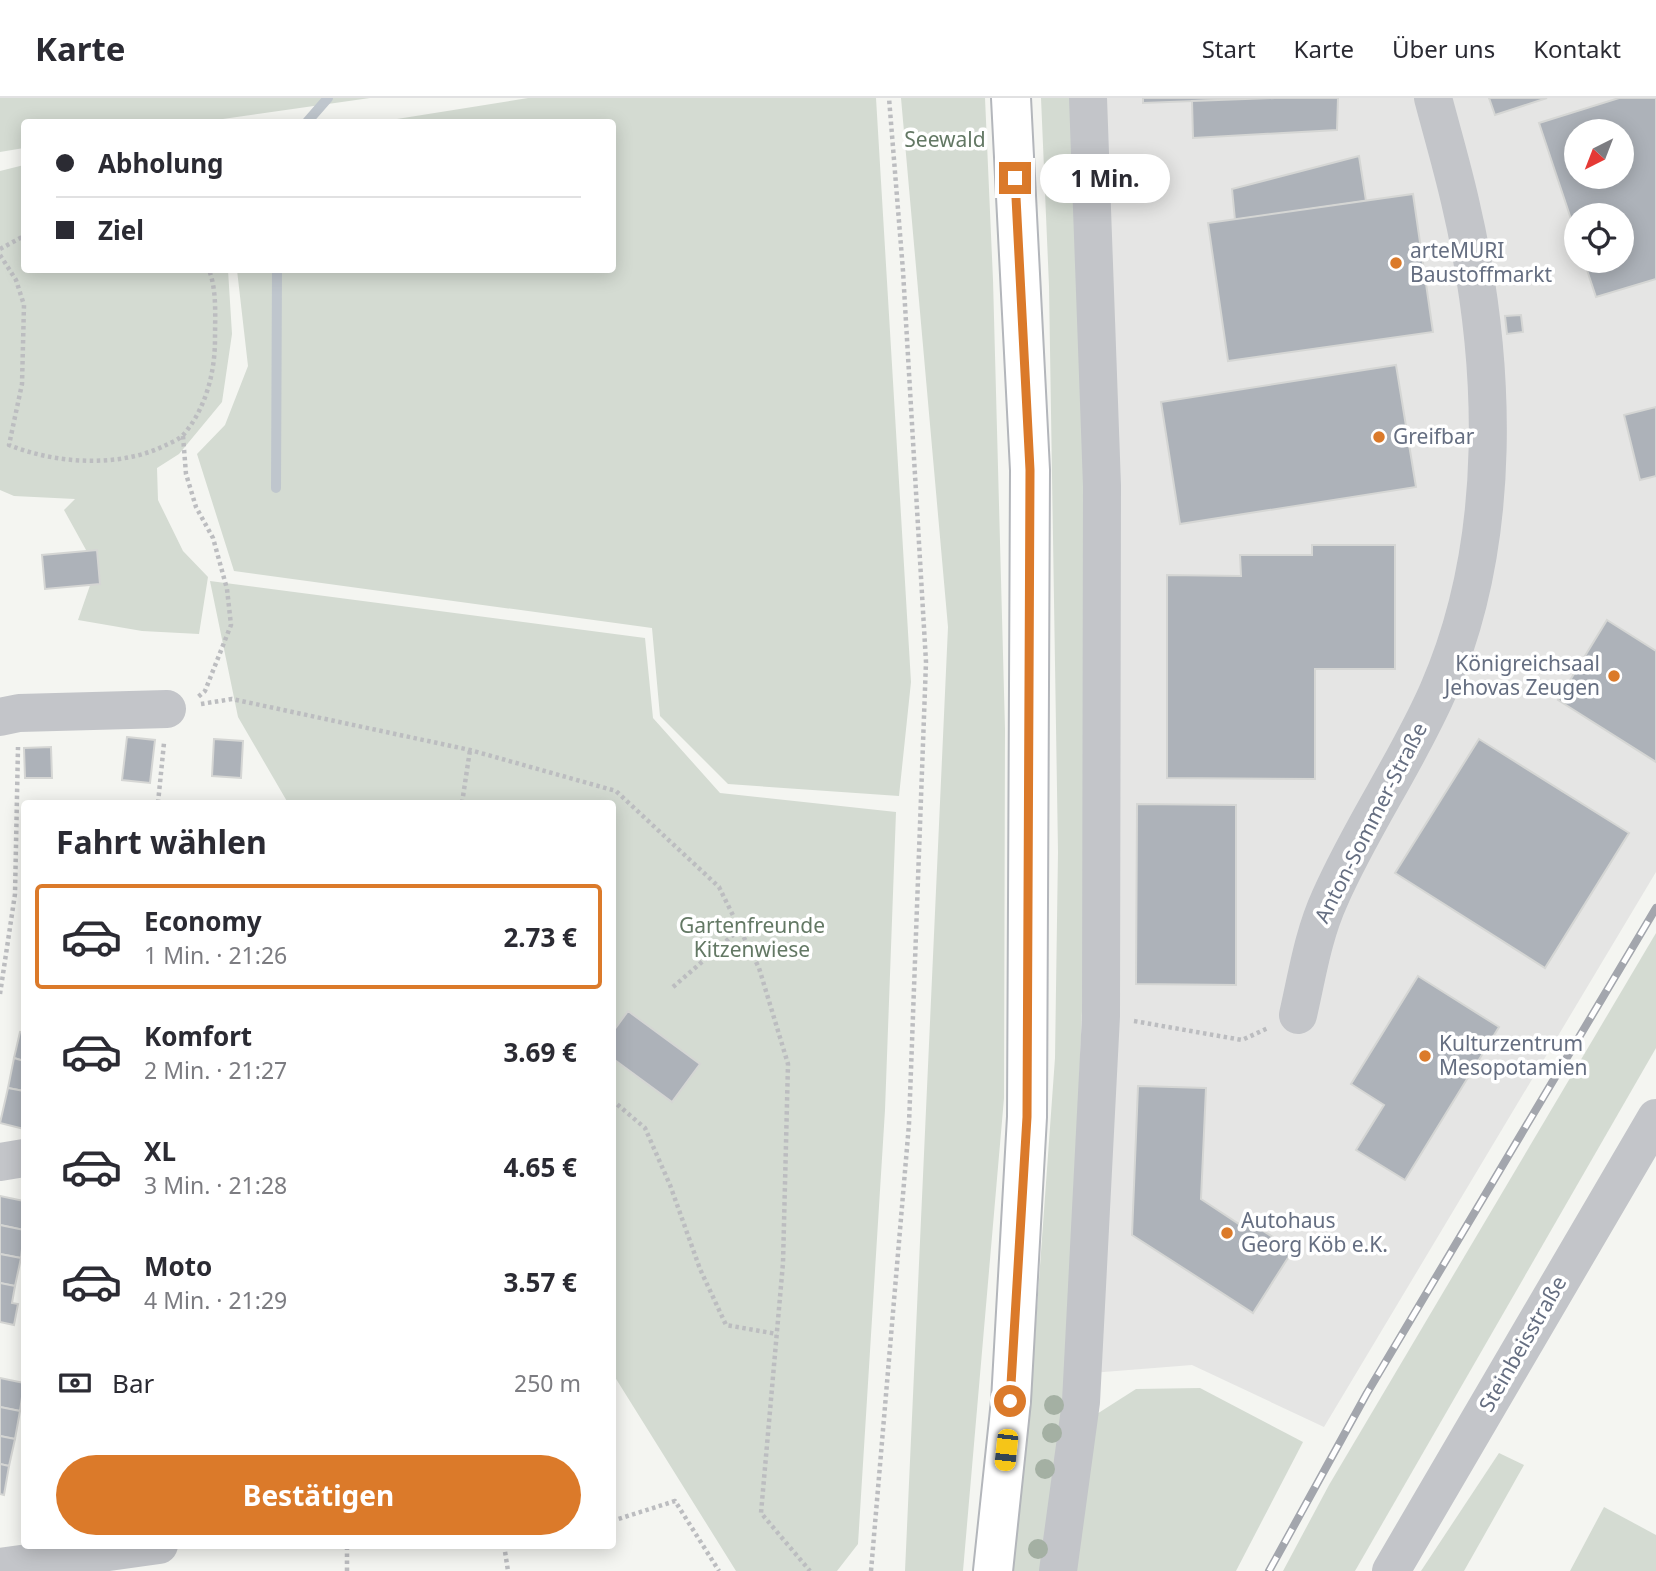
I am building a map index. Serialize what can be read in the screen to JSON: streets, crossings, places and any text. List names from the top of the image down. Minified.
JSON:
{"streets":{"street":["Anton-Sommer-Straße","Steinbeisstraße"]},"parks":["Seewald","Gartenfreunde Kitzenwiese"],"places":["arteMURI Baustoffmarkt","Greifbar","Königreichsaal Jehovas Zeugen","Kulturzentrum Mesopotamien","Autohaus Georg Köb e.K."],"north":"bottom left","page":{"header":"Karte","nav":["Start","Karte","Über uns","Kontakt"],"banner":["Abholung","Ziel"],"bubble":"1 Min.","heading":"Fahrt wählen","list":[{"name":"Economy","note":"1 Min. · 21:26","value":"2.73 €"},{"name":"Komfort","note":"2 Min. · 21:27","value":"3.69 €"},{"name":"XL","note":"3 Min. · 21:28","value":"4.65 €"},{"name":"Moto","note":"4 Min. · 21:29","value":"3.57 €"}],"pay":["Bar","250 m"],"buttons":"Bestätigen"}}
